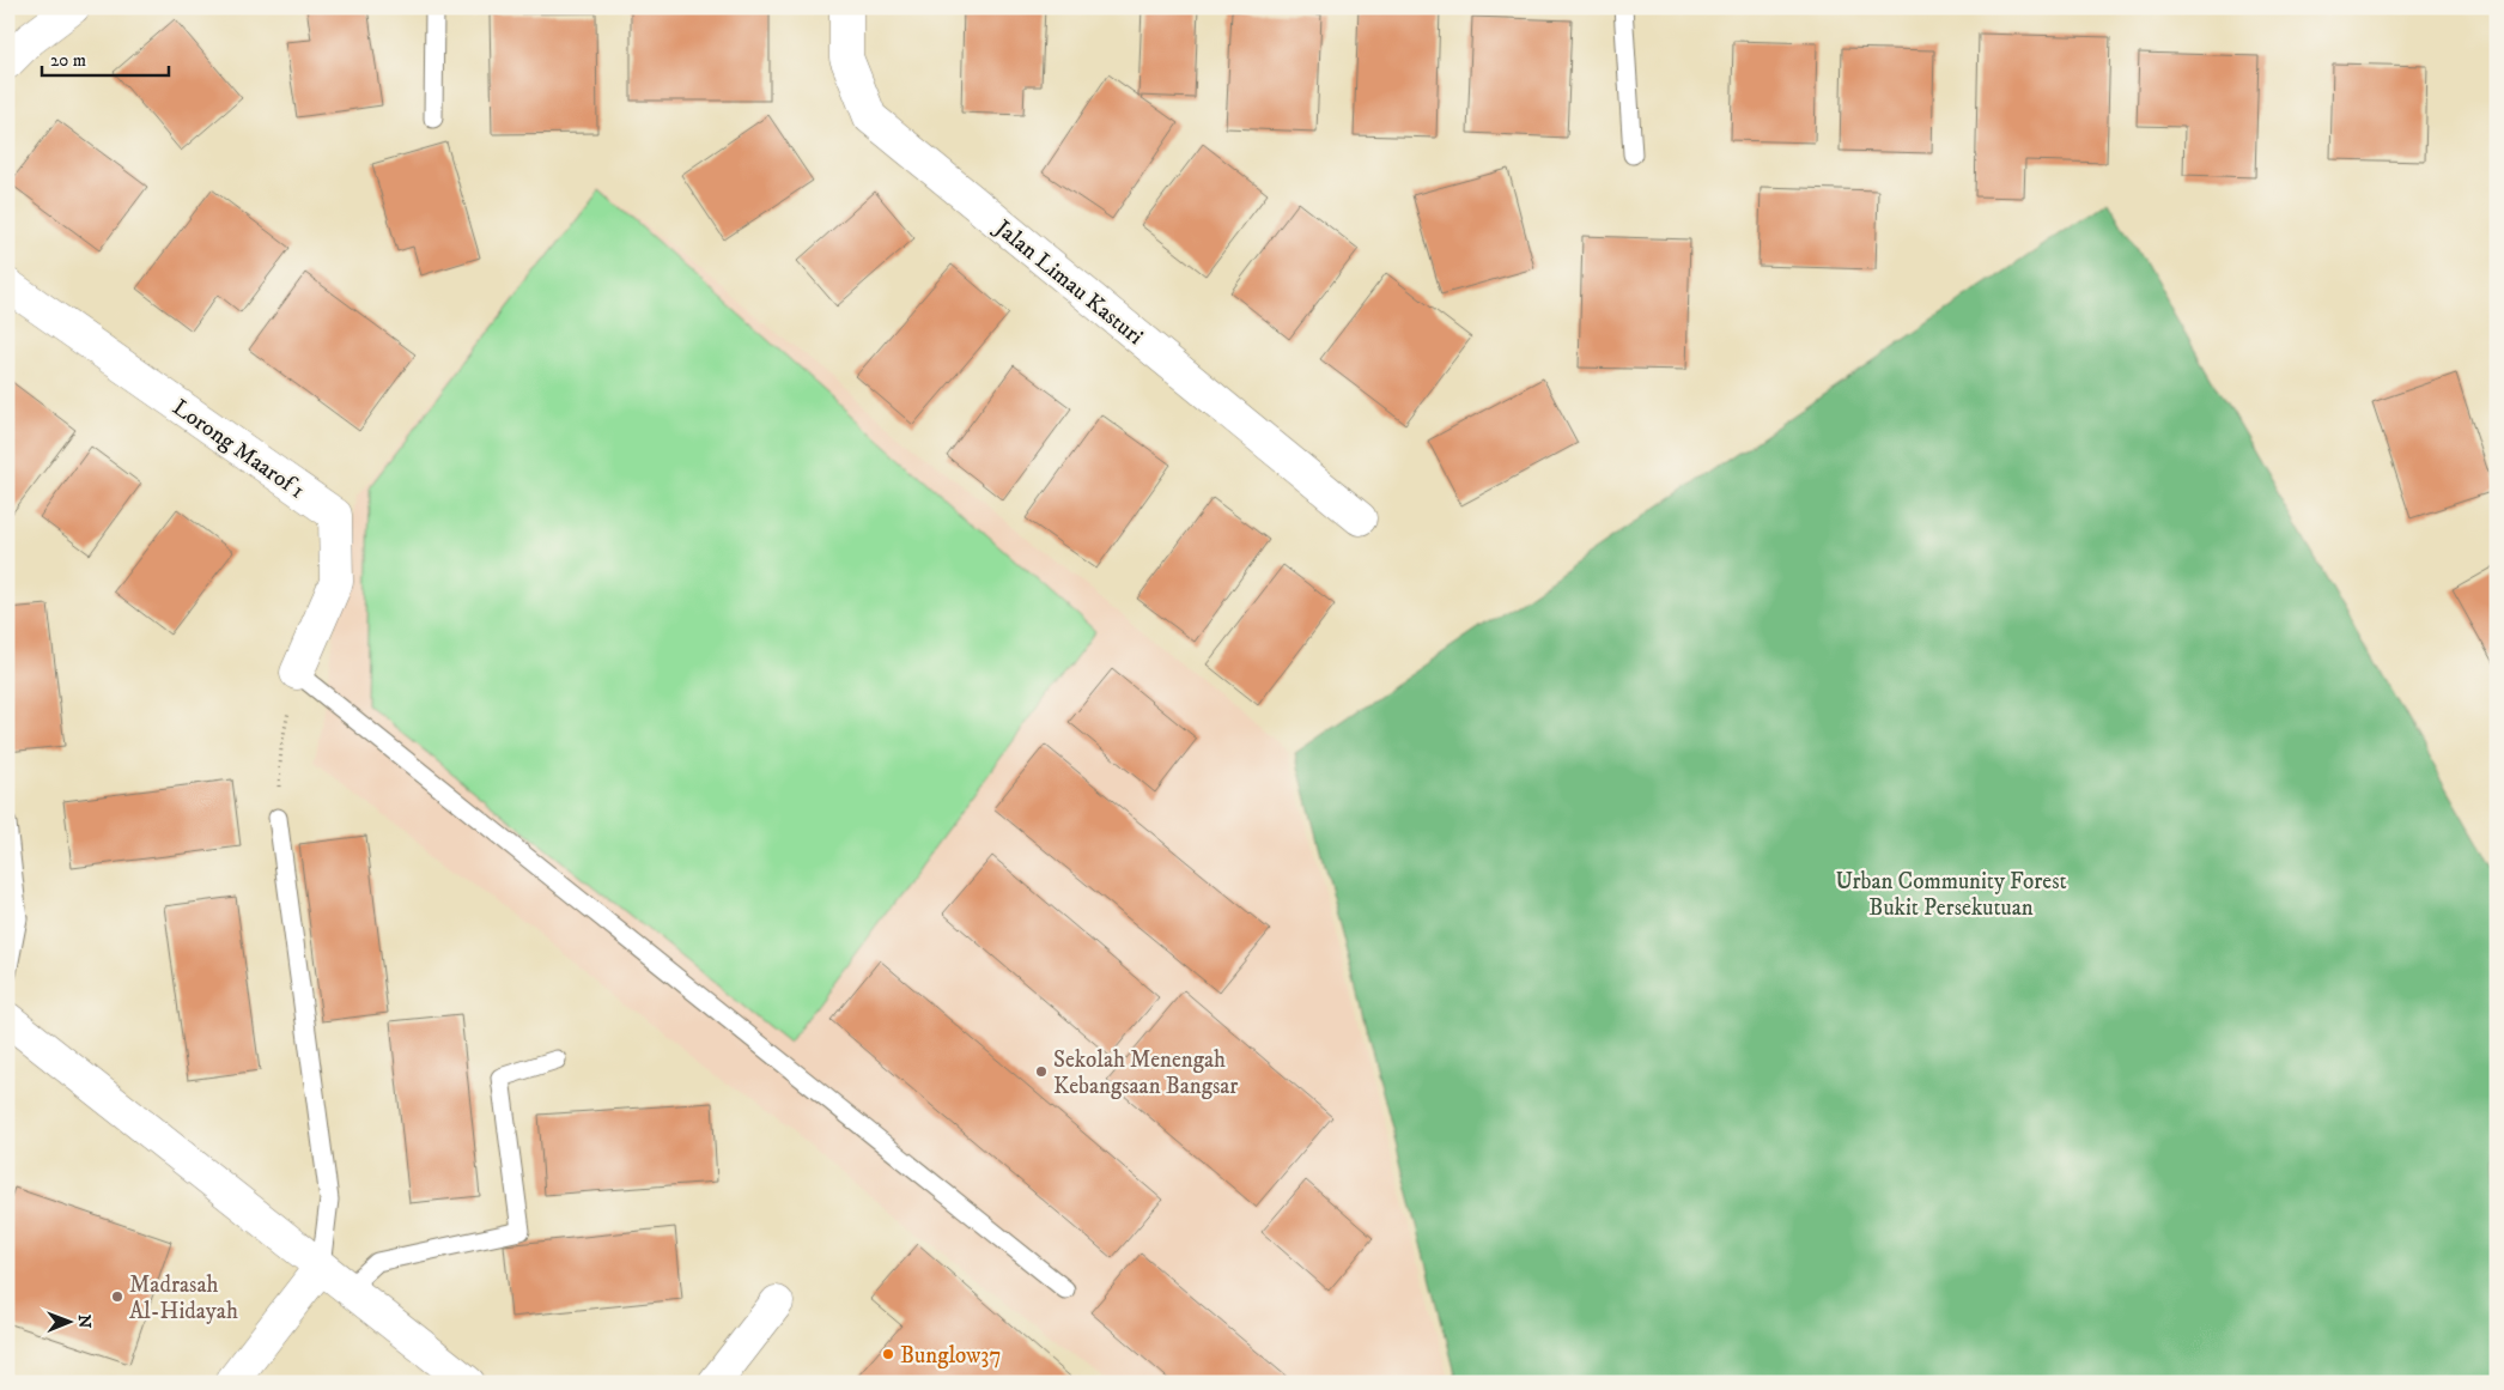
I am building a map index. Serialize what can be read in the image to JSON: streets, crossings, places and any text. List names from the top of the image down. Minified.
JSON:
{"streets":{"street":["Jalan Limau Kasturi","Lorong Maarof 1"]},"parks":["Urban Community Forest Bukit Persekutuan"],"places":["Sekolah Menengah Kebangsaan Bangsar","Madrasah Al-Hidayah","Bunglow37"],"scale_bar":"20 m","north":"right"}
